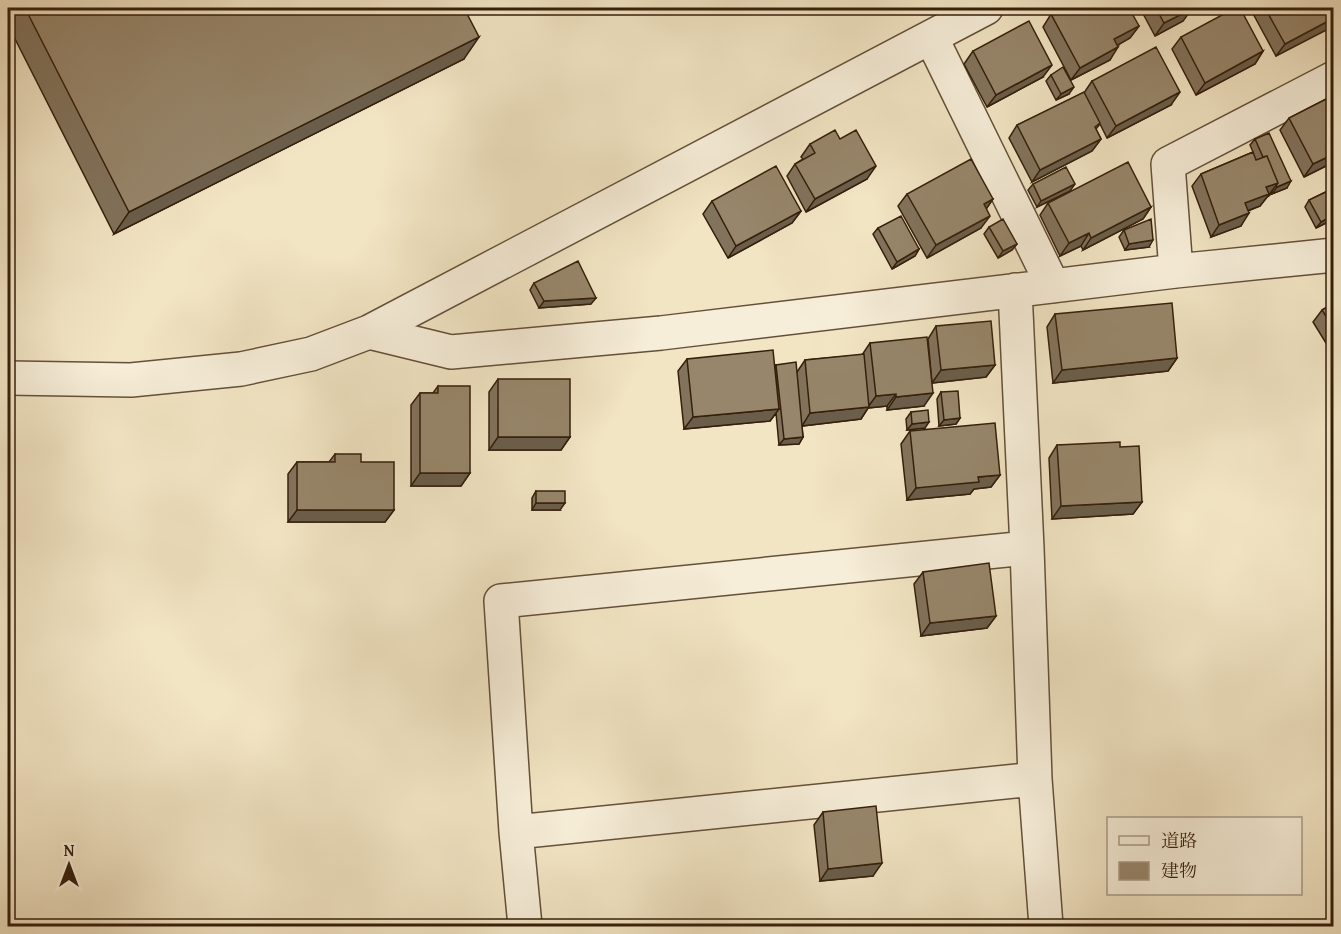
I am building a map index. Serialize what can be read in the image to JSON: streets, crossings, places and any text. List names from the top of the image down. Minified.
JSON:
{"legend":["道路","建物"],"north":"top"}
